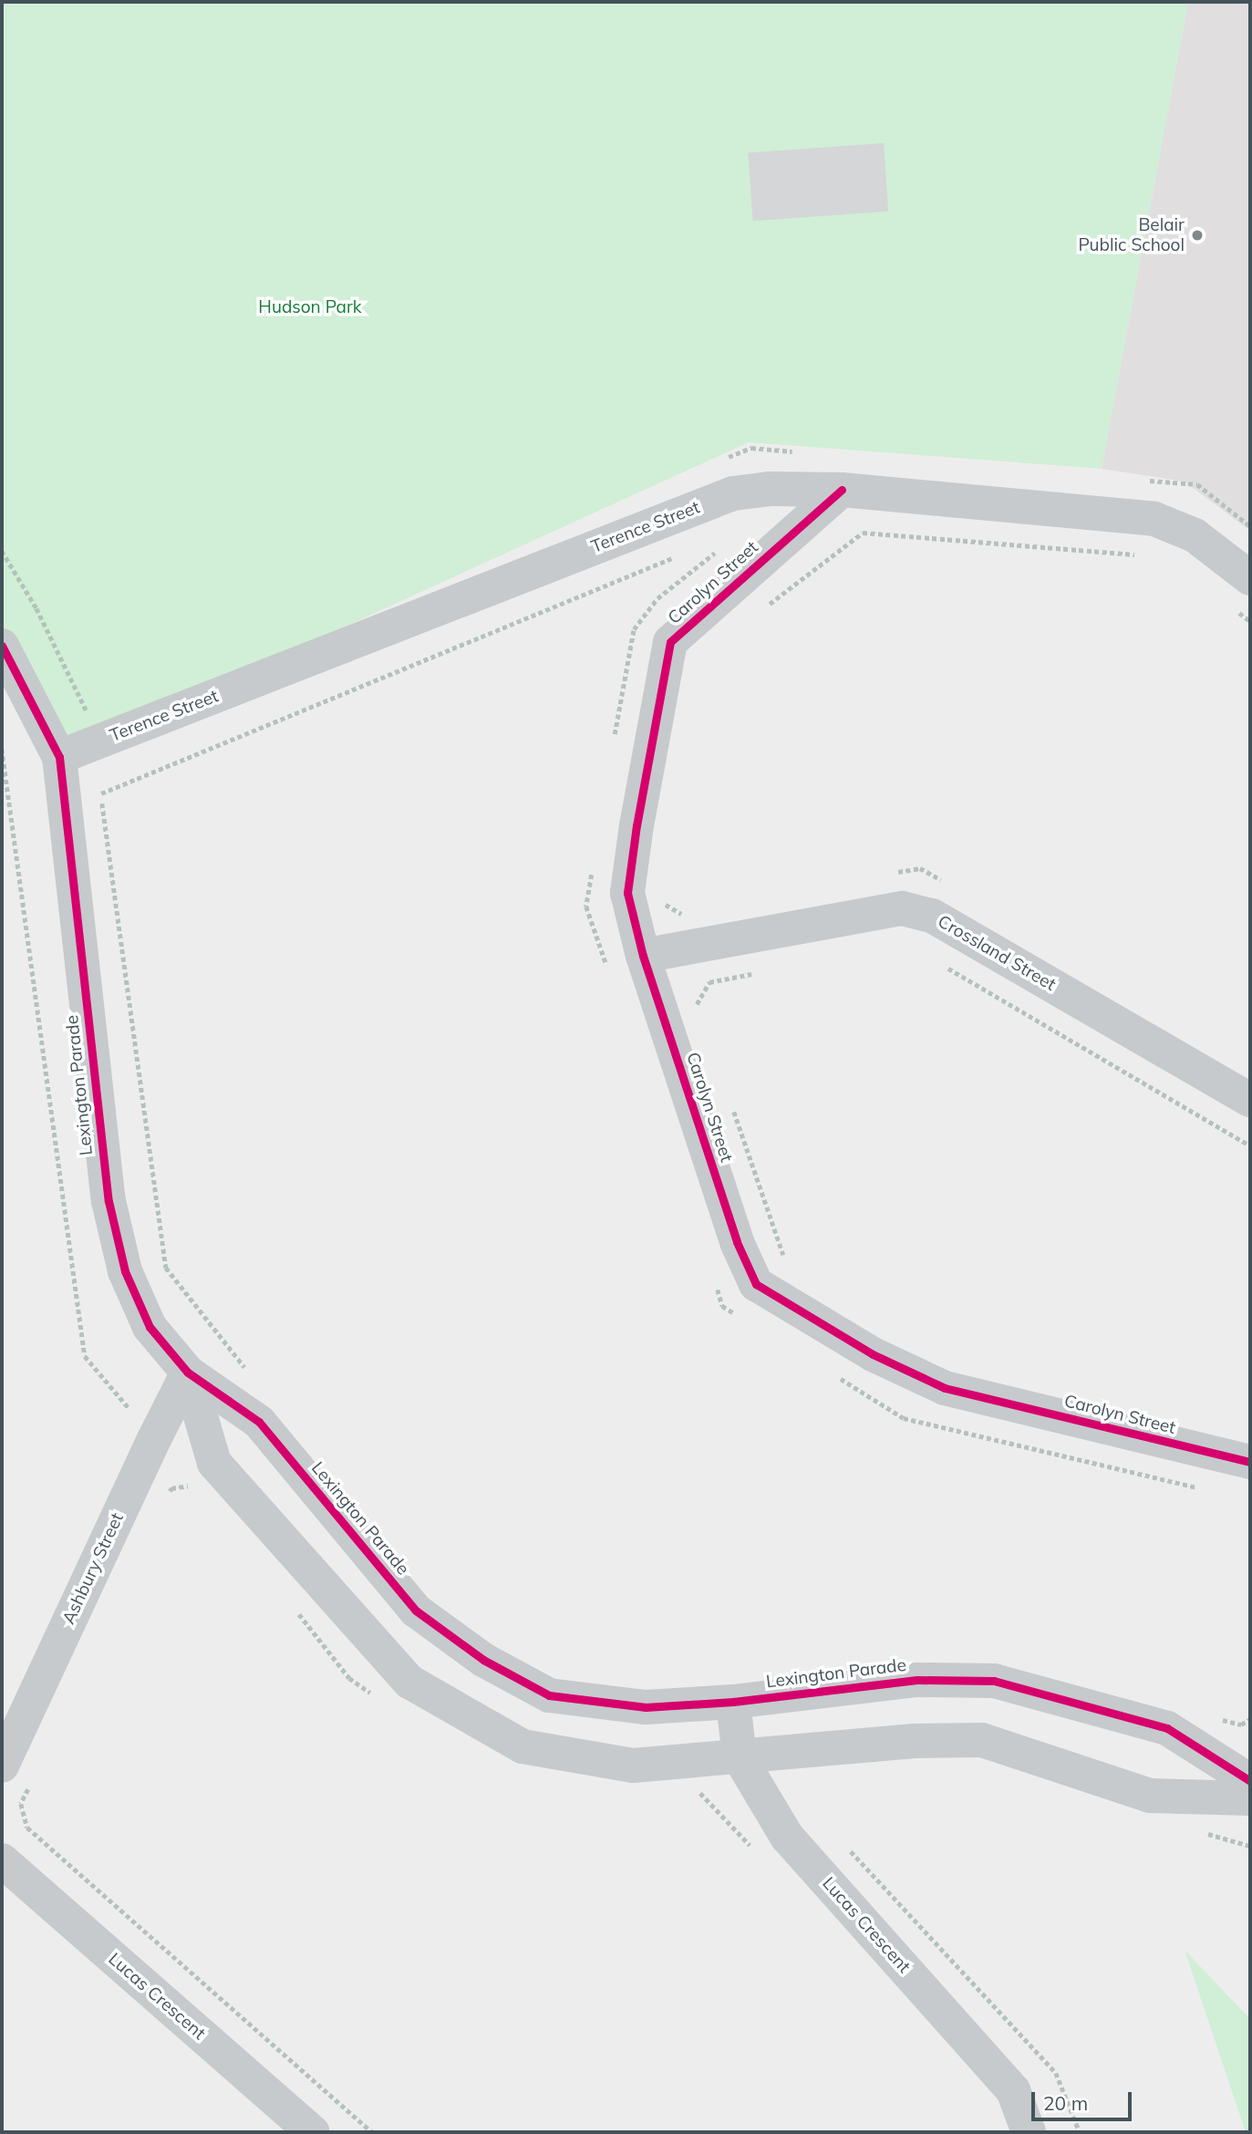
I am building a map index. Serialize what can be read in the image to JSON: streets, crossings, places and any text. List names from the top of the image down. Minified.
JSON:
{"streets":{"street":["Terence Street","Carolyn Street","Crossland Street","Lexington Parade","Ashbury Street","Lucas Crescent"]},"crossings":[["Terence Street","Carolyn Street"],["Terence Street","Lexington Parade"],["Carolyn Street","Crossland Street"],["Lexington Parade","Ashbury Street"],["Lexington Parade","Lucas Crescent"]],"parks":["Hudson Park"],"places":["Belair Public School"],"scale_bar":"20 m"}
